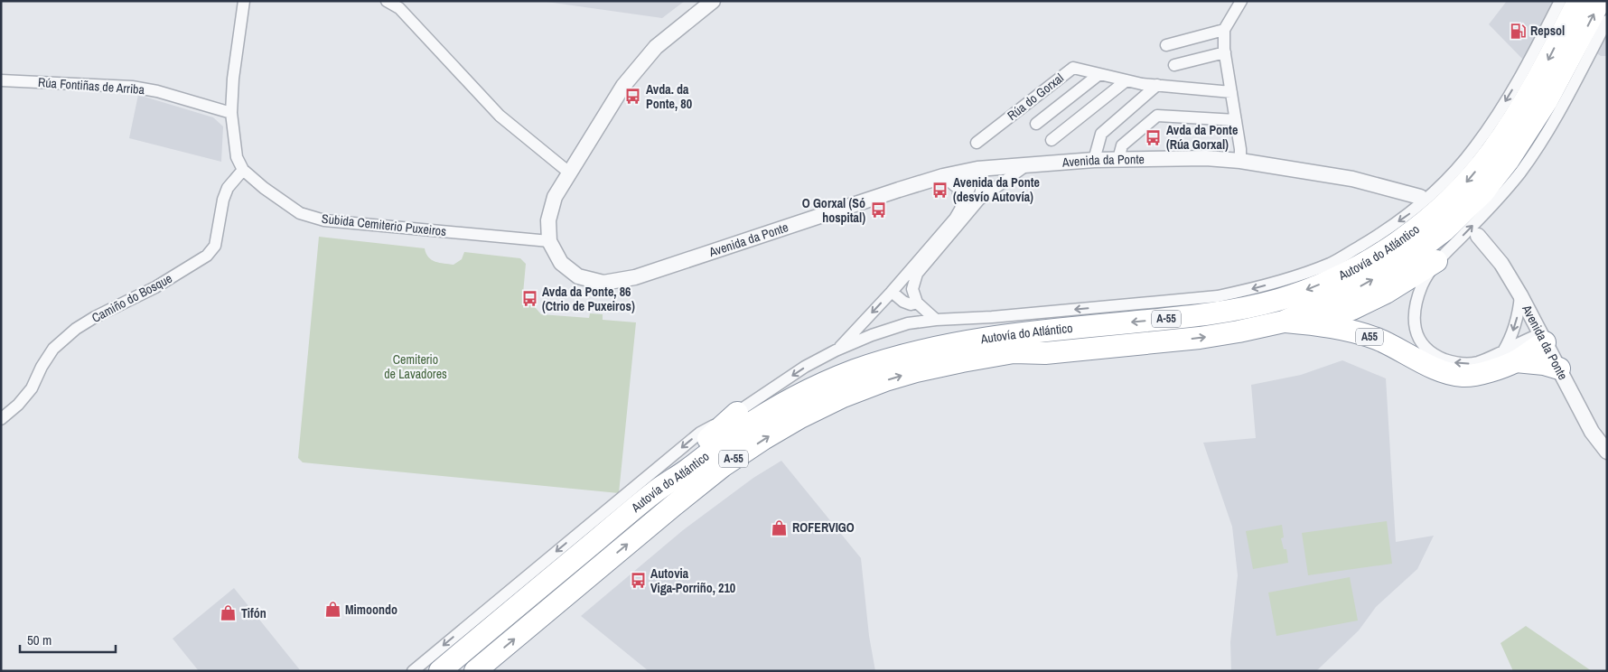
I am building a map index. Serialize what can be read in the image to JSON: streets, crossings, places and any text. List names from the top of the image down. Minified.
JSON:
{"streets":{"highway":["Autovía do Atlántico","A-55","A55"],"street":["Rúa Fontiñas de Arriba","Rúa do Gorxal","Avenida da Ponte","Subida Cemiterio Puxeiros","Camiño do Bosque"]},"crossings":[["Rúa Fontiñas de Arriba","Subida Cemiterio Puxeiros"],["Avenida da Ponte","Subida Cemiterio Puxeiros"],["Avenida da Ponte","A55"],["Subida Cemiterio Puxeiros","Camiño do Bosque"],["Autovía do Atlántico","A55"]],"parks":["Cemiterio de Lavadores"],"places":{"fuel station":["Repsol"],"bus stop":["Avda. da Ponte, 80","Avda da Ponte (Rúa Gorxal)","Avenida da Ponte (desvío Autovía)","O Gorxal (Só hospital)","Avda da Ponte, 86 (Ctrio de Puxeiros)","Autovia Viga-Porriño, 210"],"shop":["ROFERVIGO","Mimoondo","Tifón"]},"scale_bar":"50 m"}
